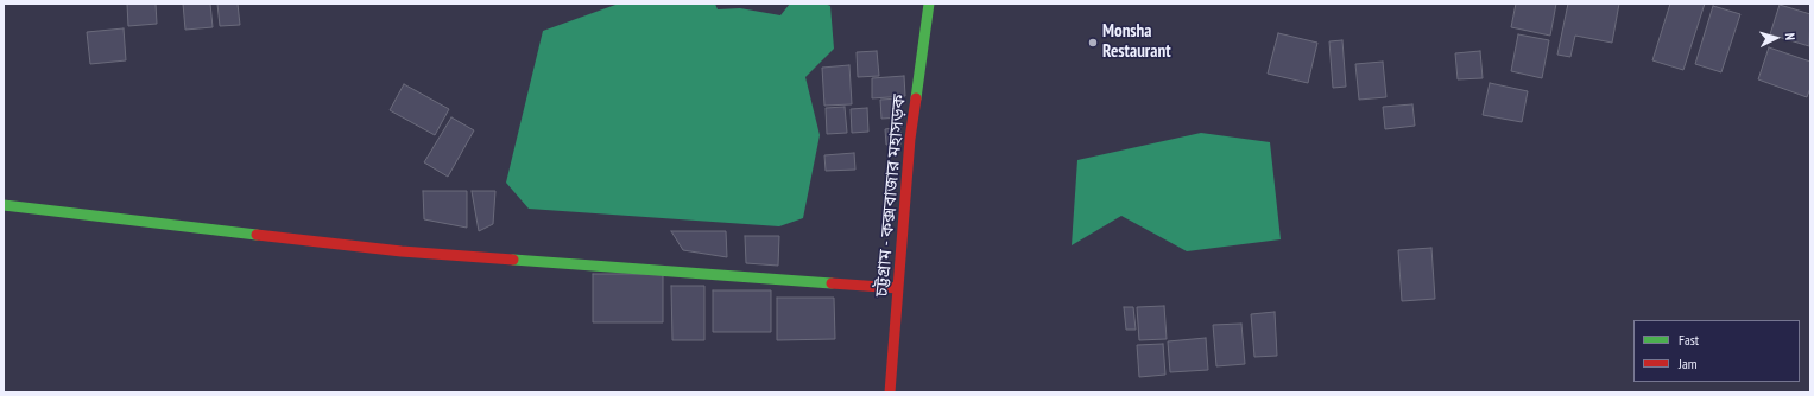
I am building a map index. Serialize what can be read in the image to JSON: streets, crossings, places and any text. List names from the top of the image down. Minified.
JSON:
{"streets":{"main road":["চট্টগ্রাম - কক্সবাজার মহাসড়ক"]},"places":["Monsha Restaurant"],"legend":["Fast","Jam"],"north":"right"}
